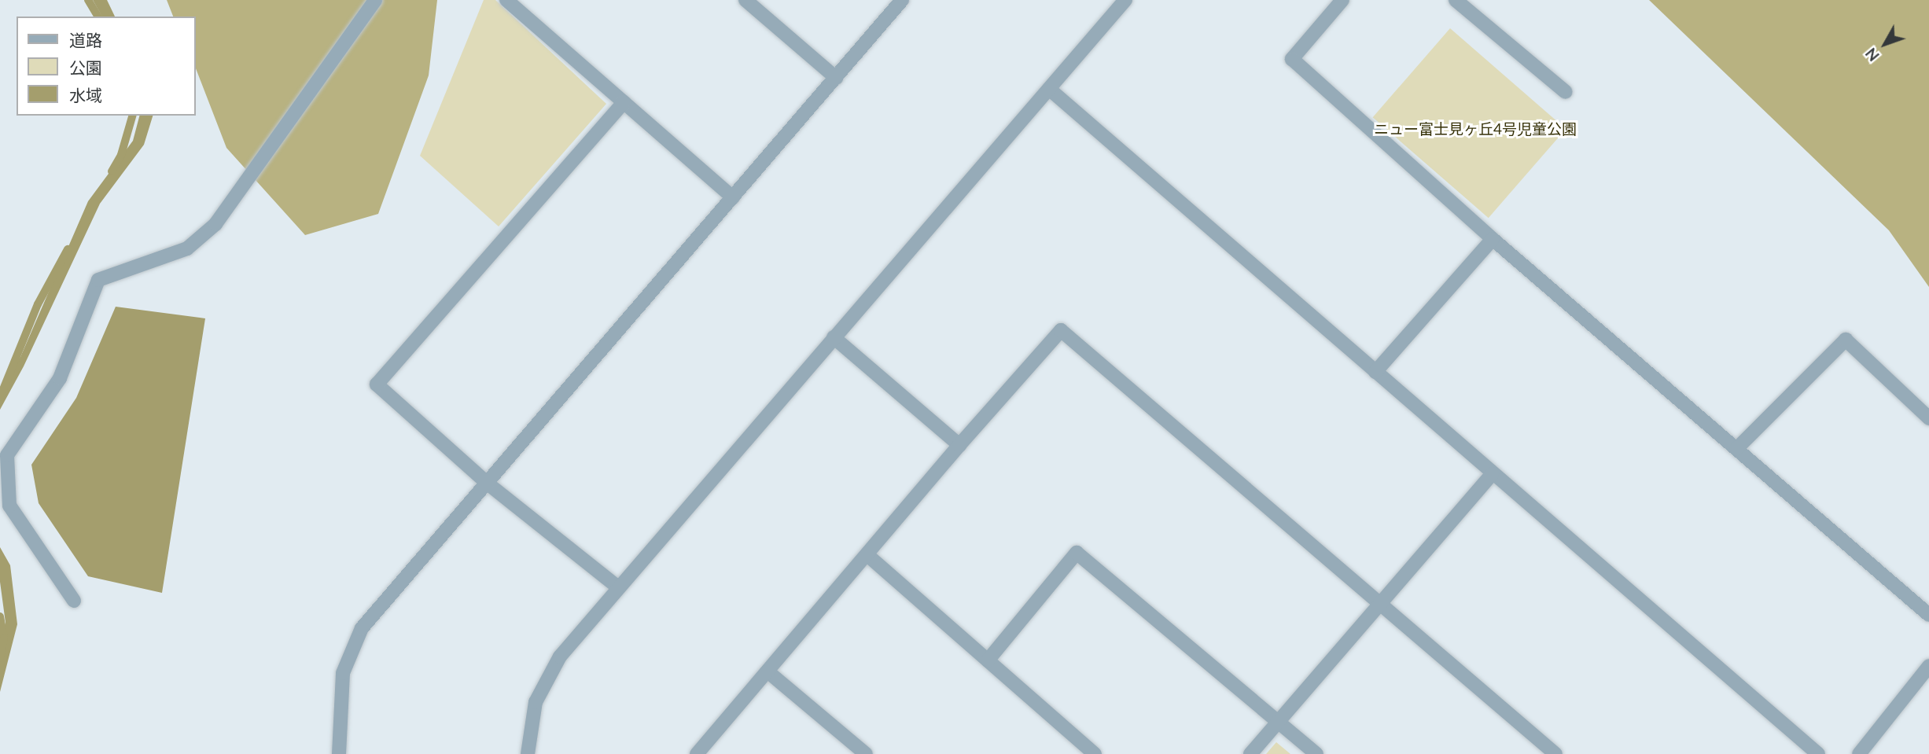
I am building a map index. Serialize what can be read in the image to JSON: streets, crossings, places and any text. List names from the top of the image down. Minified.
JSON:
{"parks":["ニュー富士見ヶ丘4号児童公園"],"legend":["道路","公園","水域"],"north":"bottom left"}
